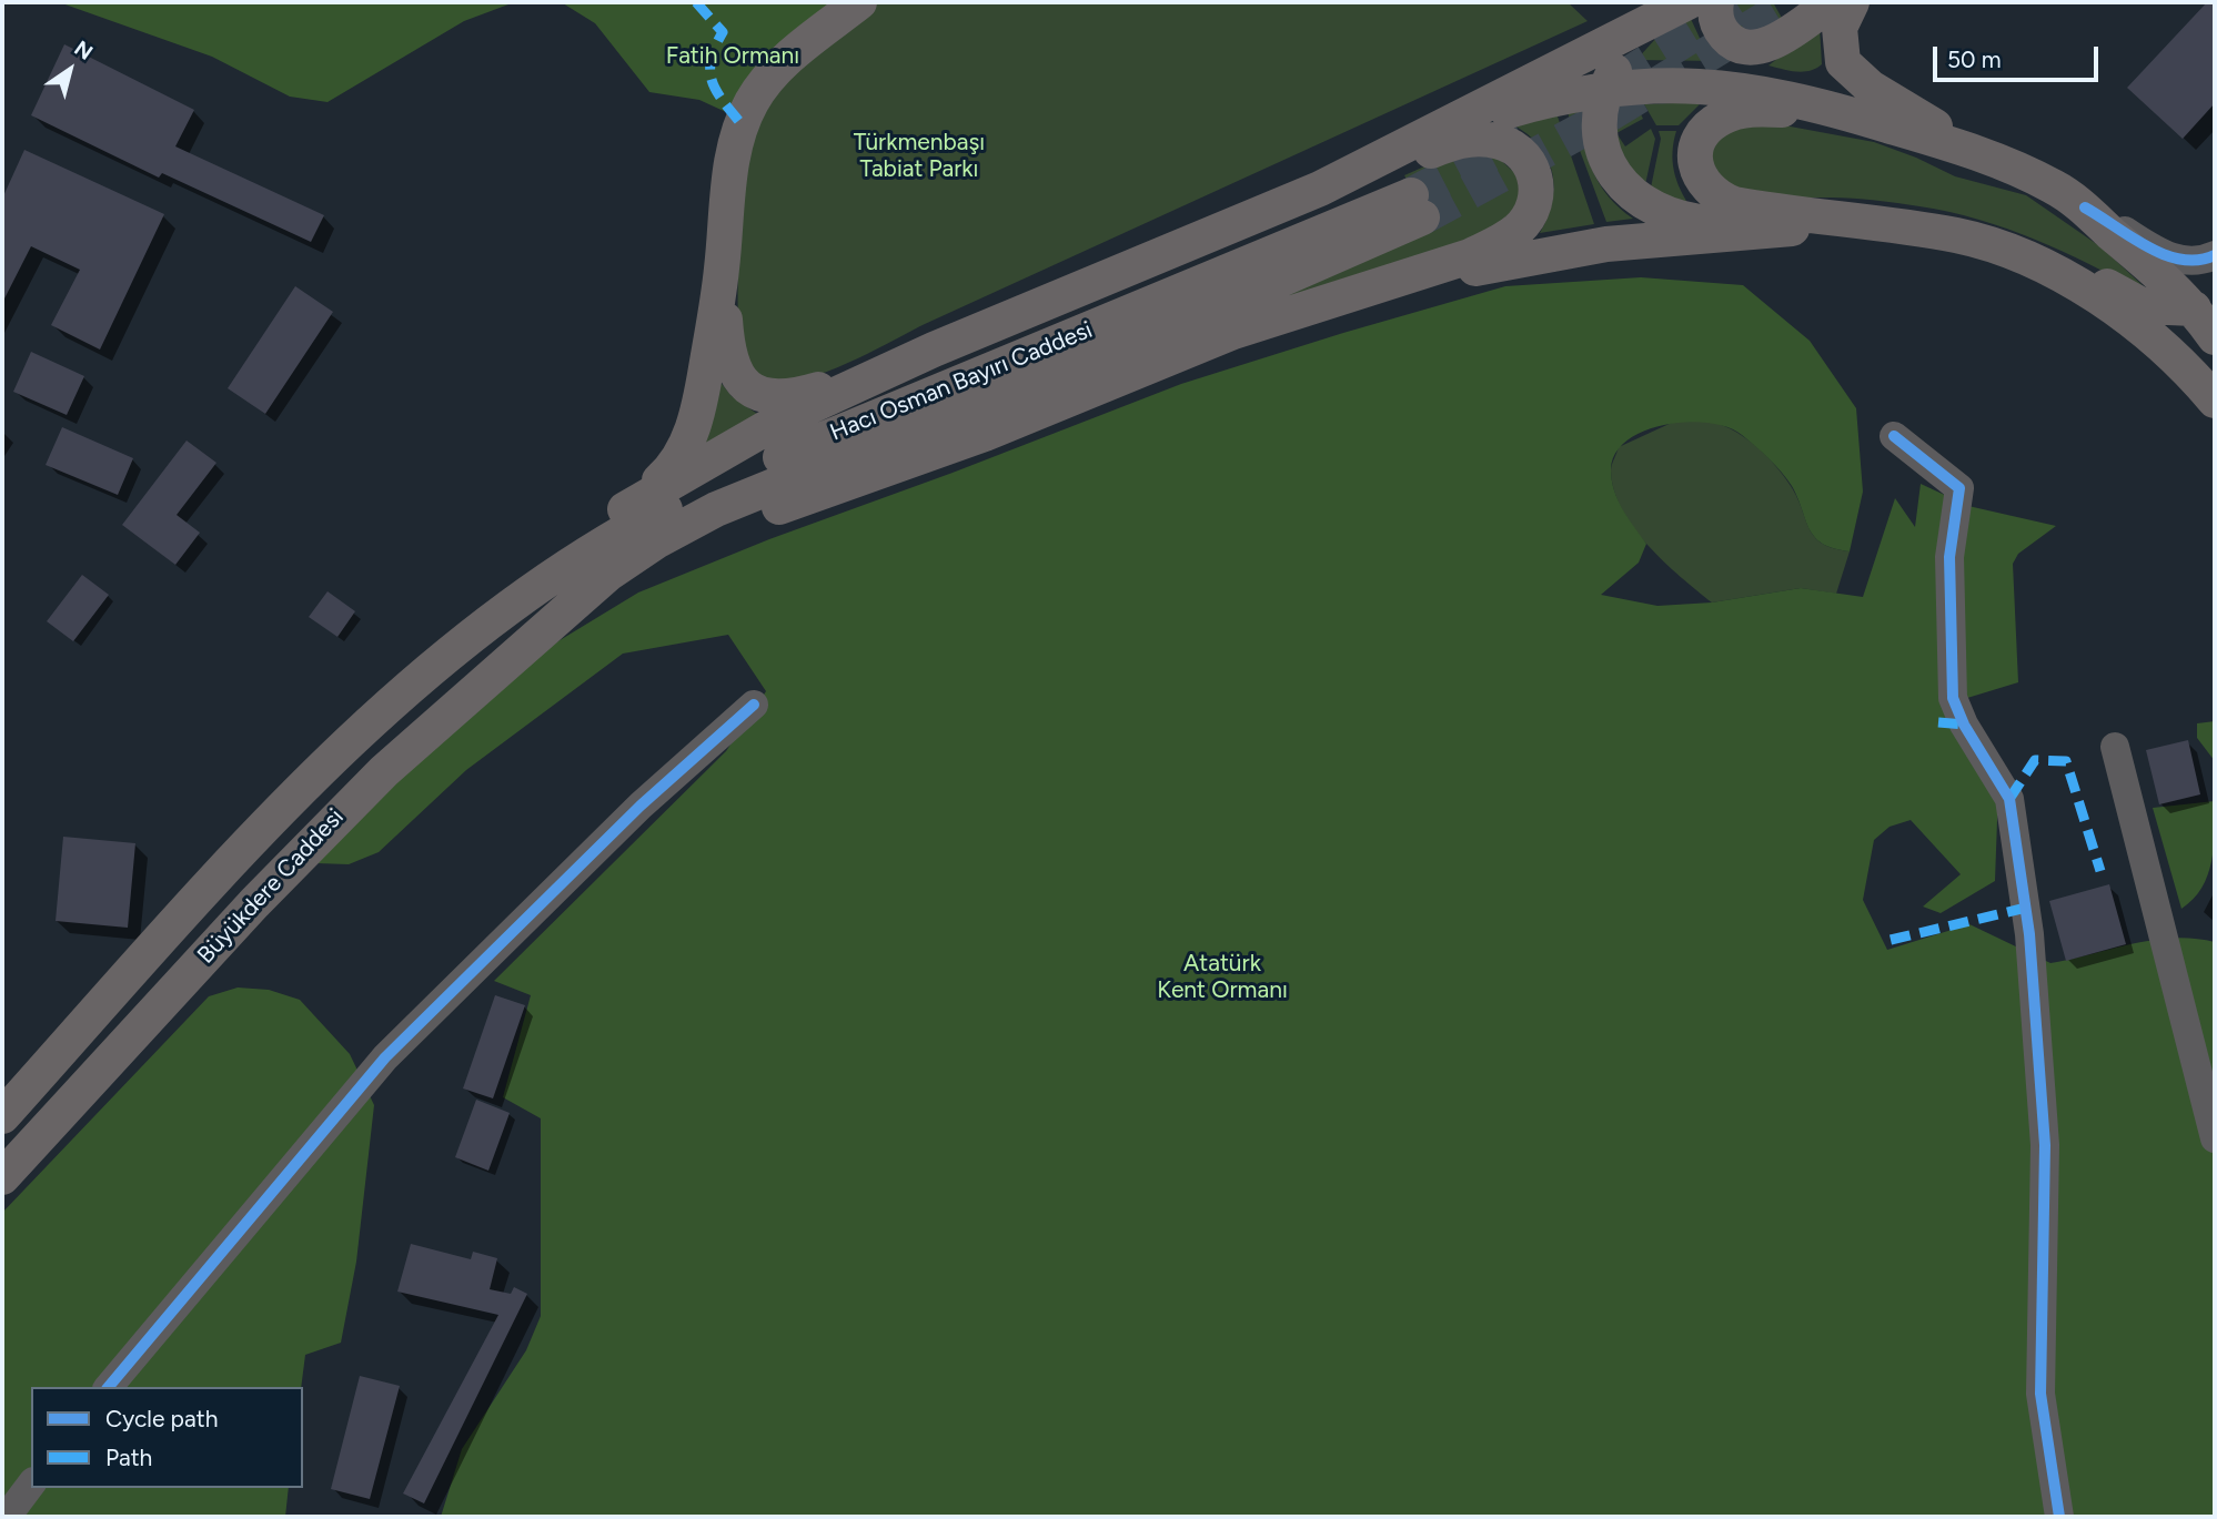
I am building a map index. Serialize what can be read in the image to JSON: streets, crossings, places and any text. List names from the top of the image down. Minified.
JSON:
{"streets":{"main road":["Hacı Osman Bayırı Caddesi","Büyükdere Caddesi"]},"crossings":[["Hacı Osman Bayırı Caddesi","Büyükdere Caddesi"]],"parks":["Fatih Ormanı","Türkmenbaşı Tabiat Parkı","Atatürk Kent Ormanı"],"legend":["Cycle path","Path"],"scale_bar":"50 m","north":"top right"}
